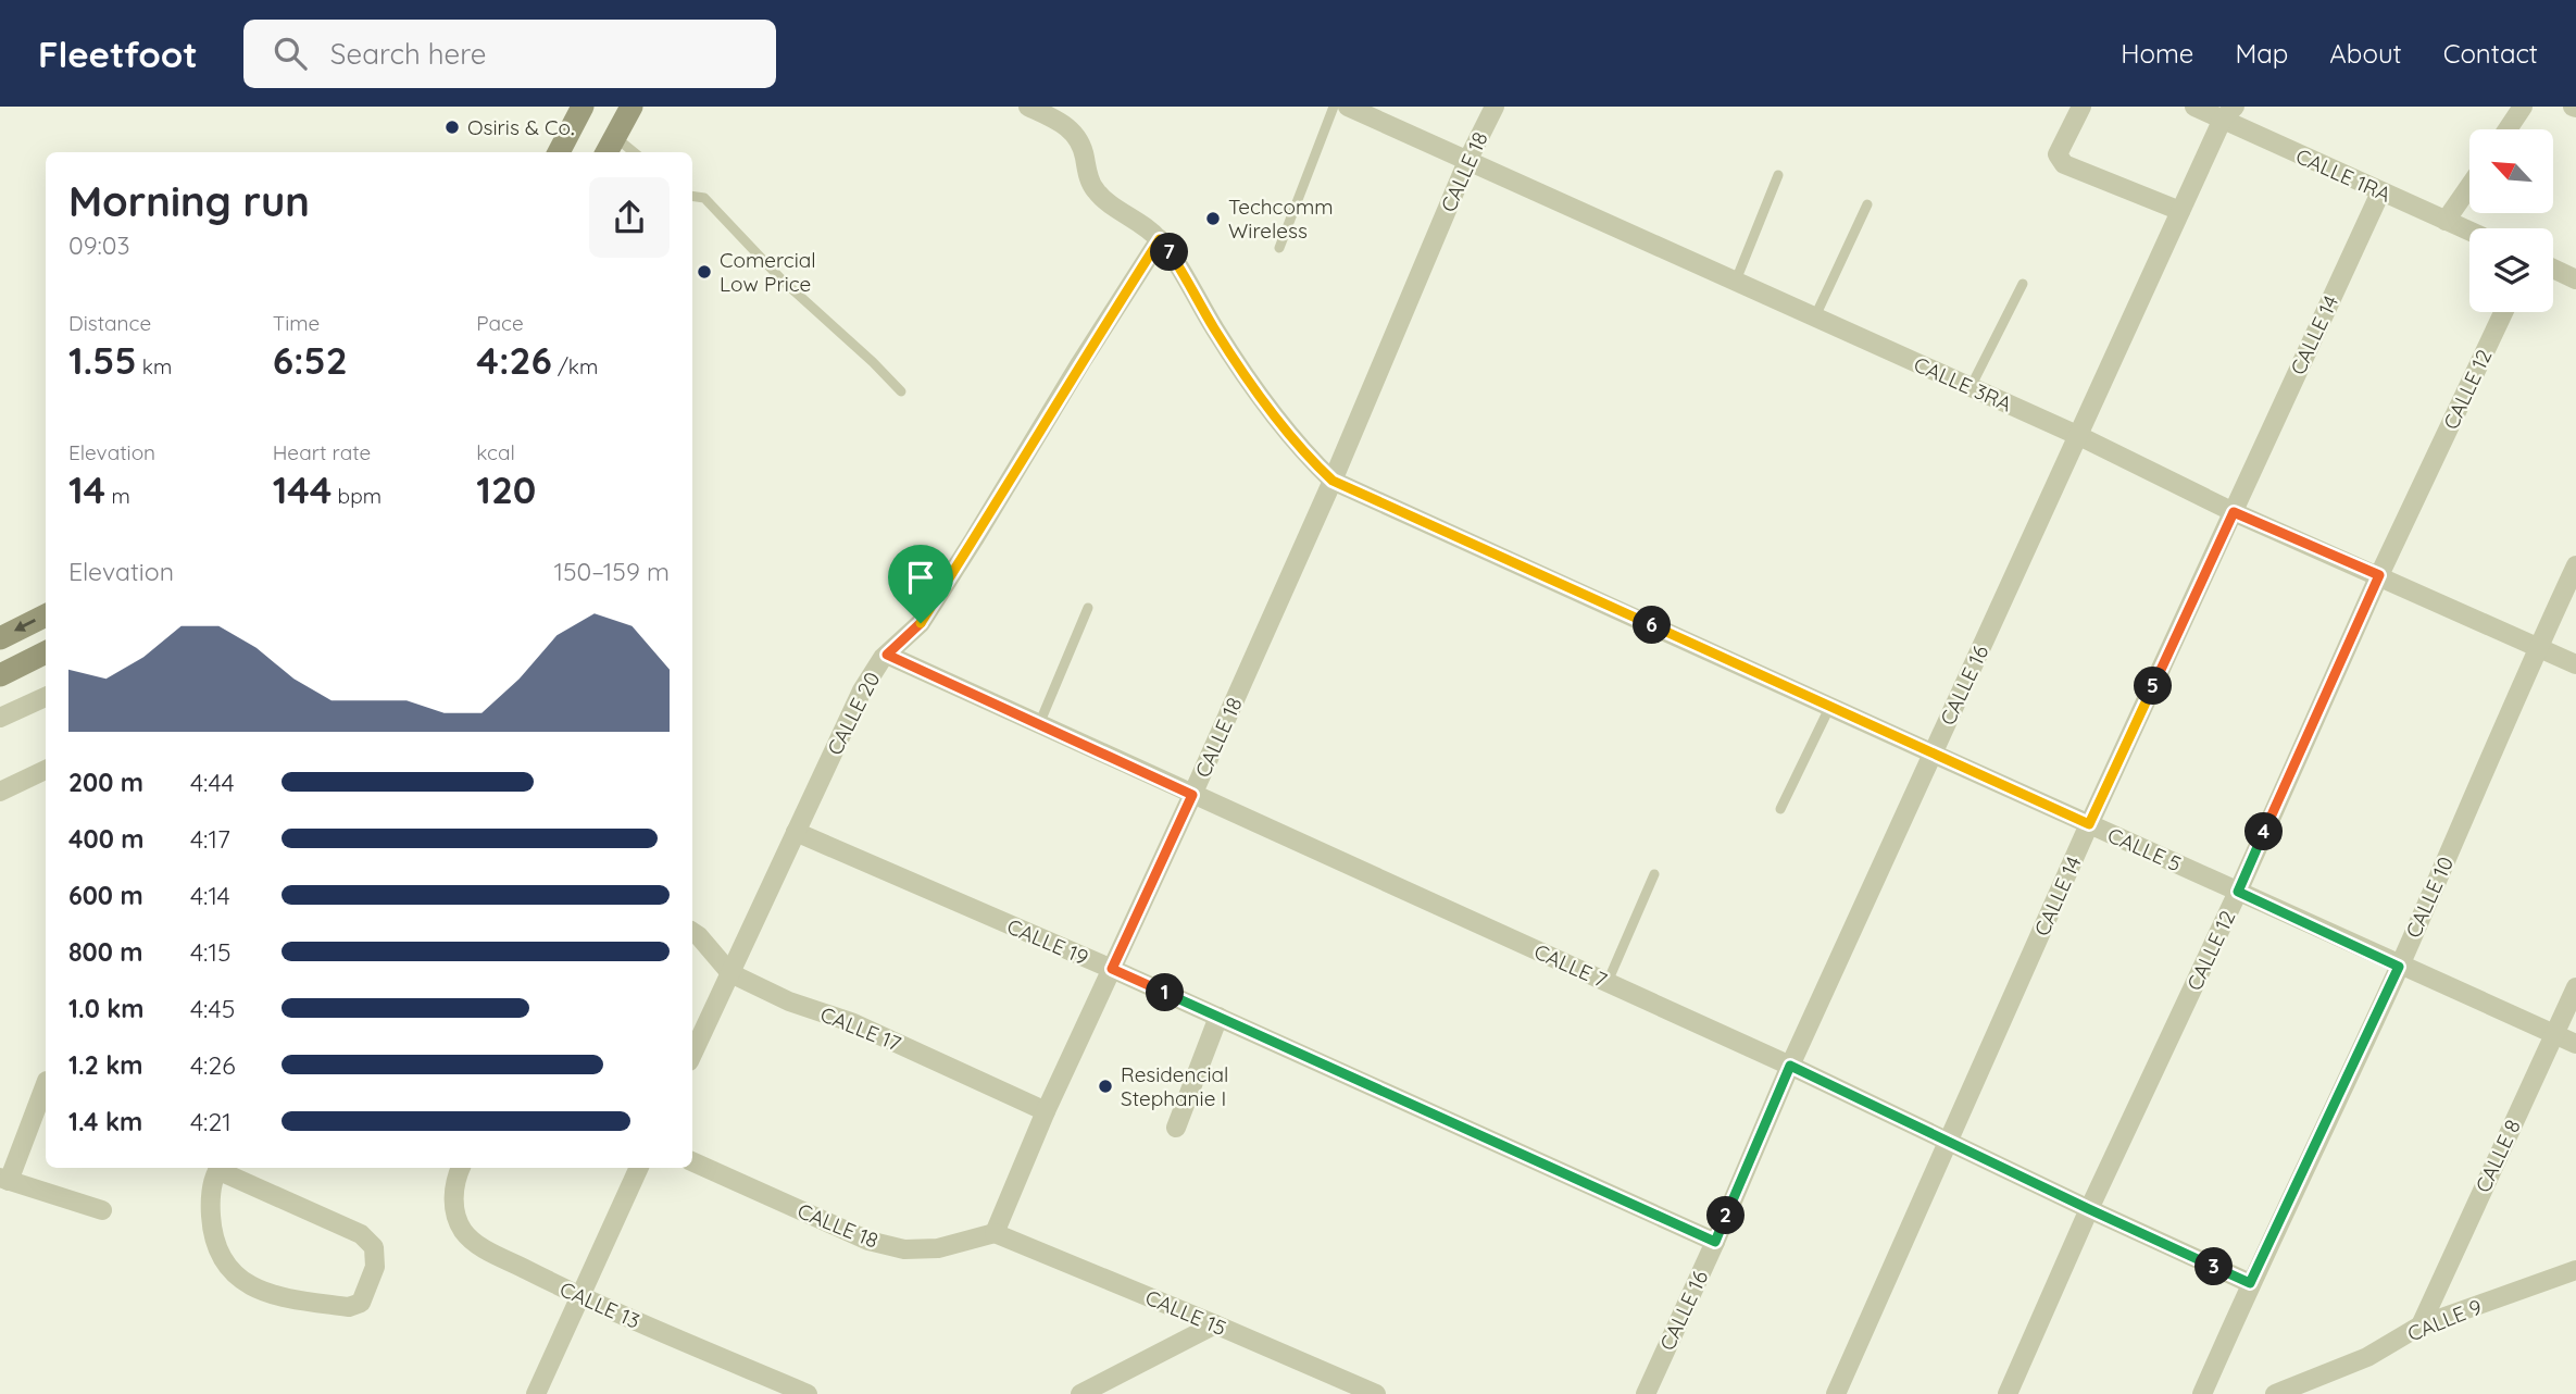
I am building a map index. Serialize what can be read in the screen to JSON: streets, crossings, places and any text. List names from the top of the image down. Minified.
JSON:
{"streets":{"street":["CALLE 18","CALLE 1RA","CALLE 14","CALLE 3RA","CALLE 12","CALLE 16","CALLE 20","CALLE 5","CALLE 10","CALLE 19","CALLE 7","CALLE 17","CALLE 8","CALLE 13","CALLE 15","CALLE 9"]},"crossings":[["CALLE 18","CALLE 3RA"],["CALLE 18","CALLE 5"],["CALLE 18","CALLE 19"],["CALLE 18","CALLE 7"],["CALLE 18","CALLE 17"],["CALLE 18","CALLE 15"],["CALLE 1RA","CALLE 14"],["CALLE 1RA","CALLE 16"],["CALLE 14","CALLE 3RA"],["CALLE 14","CALLE 5"],["CALLE 14","CALLE 7"],["CALLE 3RA","CALLE 12"],["CALLE 3RA","CALLE 16"],["CALLE 3RA","CALLE 10"],["CALLE 12","CALLE 5"],["CALLE 12","CALLE 7"],["CALLE 16","CALLE 5"],["CALLE 16","CALLE 19"],["CALLE 16","CALLE 7"],["CALLE 20","CALLE 5"],["CALLE 20","CALLE 19"],["CALLE 20","CALLE 7"],["CALLE 20","CALLE 17"],["CALLE 5","CALLE 10"],["CALLE 5","CALLE 8"],["CALLE 10","CALLE 7"],["CALLE 8","CALLE 9"]],"places":["Osiris & Co.","Techcomm Wireless","Comercial Low Price","Residencial Stephanie I"],"north":"top left","page":{"header":"Fleetfoot","search":"Search here","nav":["Home","Map","About","Contact"],"heading":["Morning run","09:03"],"pins":["7","6","5","4","1","2","3"],"stats":[["Distance","1.55 km"],["Time","6:52"],["Pace","4:26 /km"],["Elevation","14 m"],["Heart rate","144 bpm"],["kcal","120"]],"chart":["Elevation","150–159 m"],"list":[{"name":"200 m","note":"4:44"},{"name":"400 m","note":"4:17"},{"name":"600 m","note":"4:14"},{"name":"800 m","note":"4:15"},{"name":"1.0 km","note":"4:45"},{"name":"1.2 km","note":"4:26"},{"name":"1.4 km","note":"4:21"}]}}
